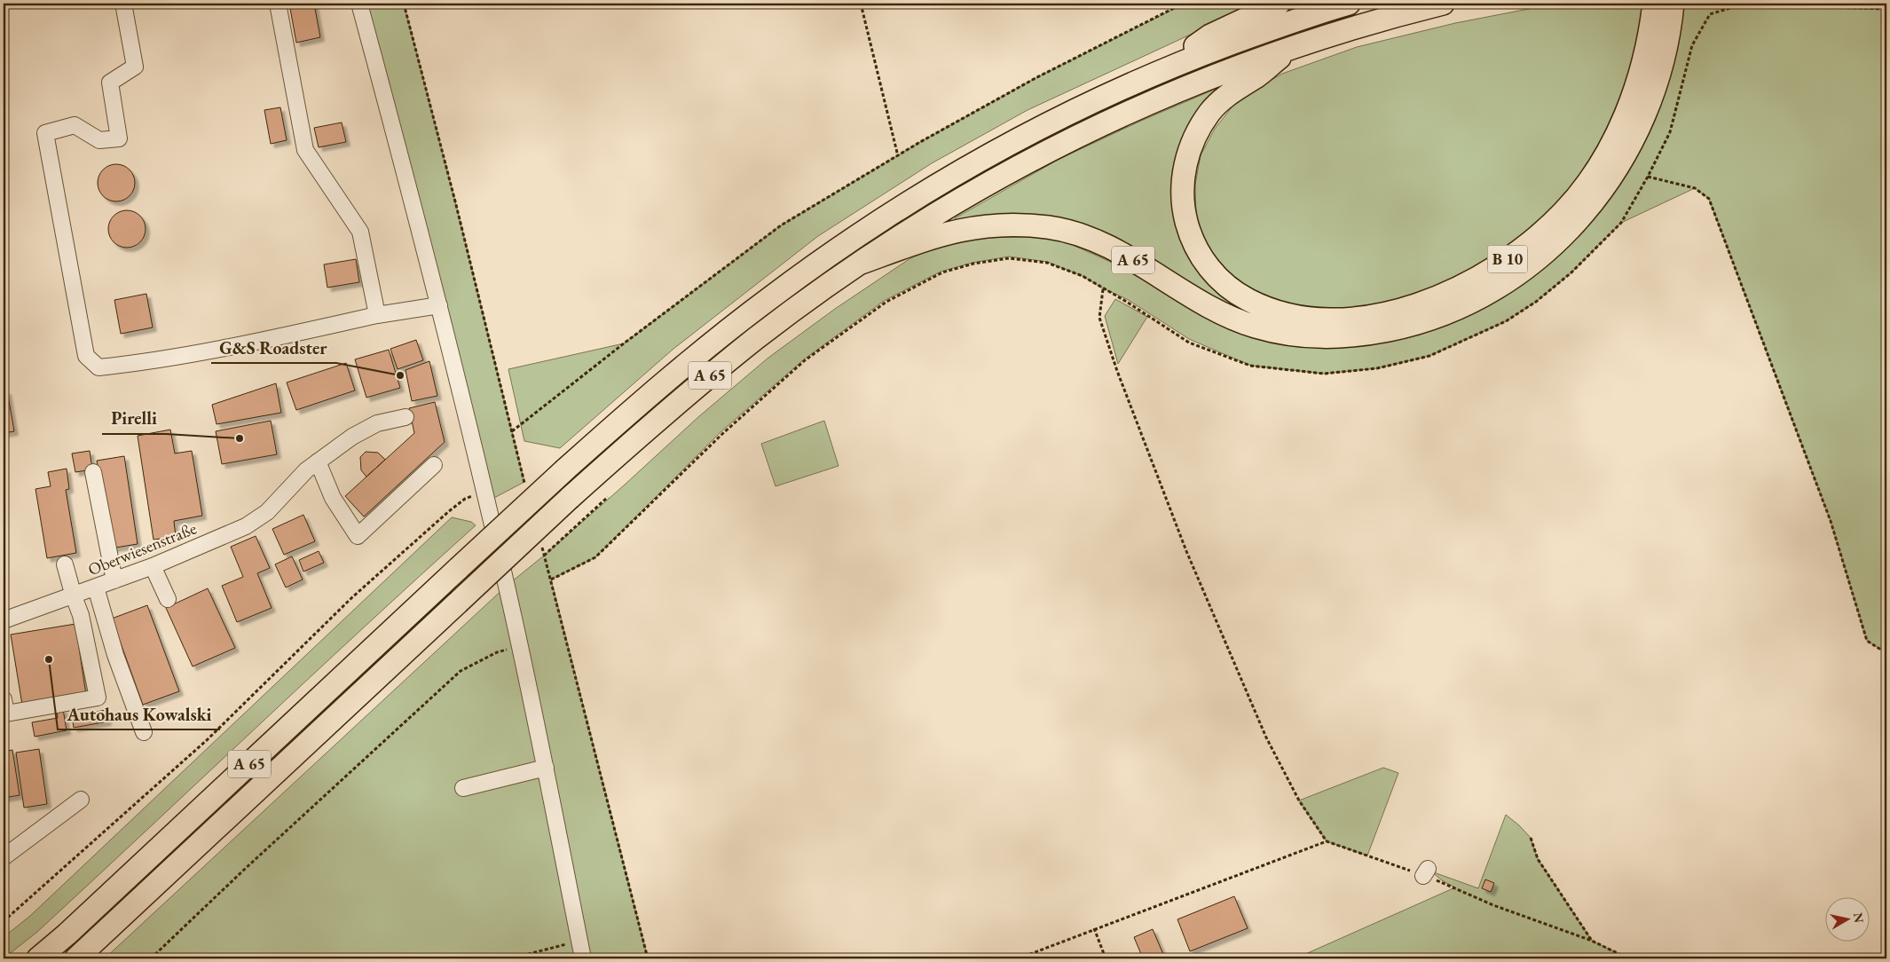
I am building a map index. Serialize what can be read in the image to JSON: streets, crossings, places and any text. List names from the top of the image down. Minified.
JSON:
{"streets":{"highway":["B 10","A 65"],"street":["Oberwiesenstraße"]},"crossings":[["B 10","A 65"]],"places":["G&S Roadster","Pirelli","Autohaus Kowalski"],"north":"right"}
